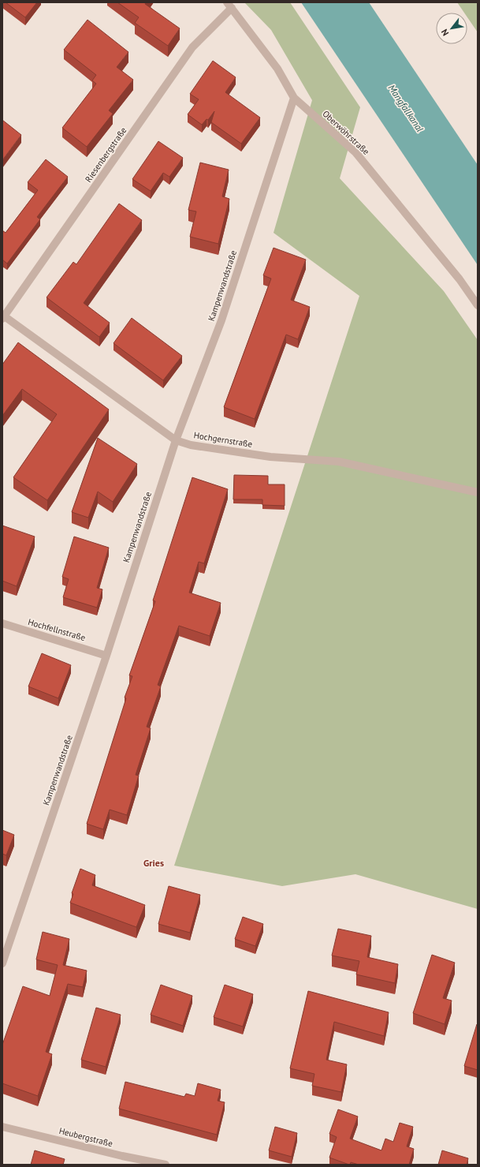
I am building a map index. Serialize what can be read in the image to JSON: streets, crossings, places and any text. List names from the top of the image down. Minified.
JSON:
{"streets":{"street":["Oberwöhrstraße","Riesenbergstraße","Kampenwandstraße","Hochgernstraße","Hochfellnstraße","Heubergstraße"]},"crossings":[["Oberwöhrstraße","Riesenbergstraße"],["Oberwöhrstraße","Kampenwandstraße"],["Riesenbergstraße","Hochgernstraße"],["Kampenwandstraße","Hochgernstraße"],["Kampenwandstraße","Hochfellnstraße"]],"districts":["Gries"],"water":["Mangfallkanal"],"north":"bottom left"}
